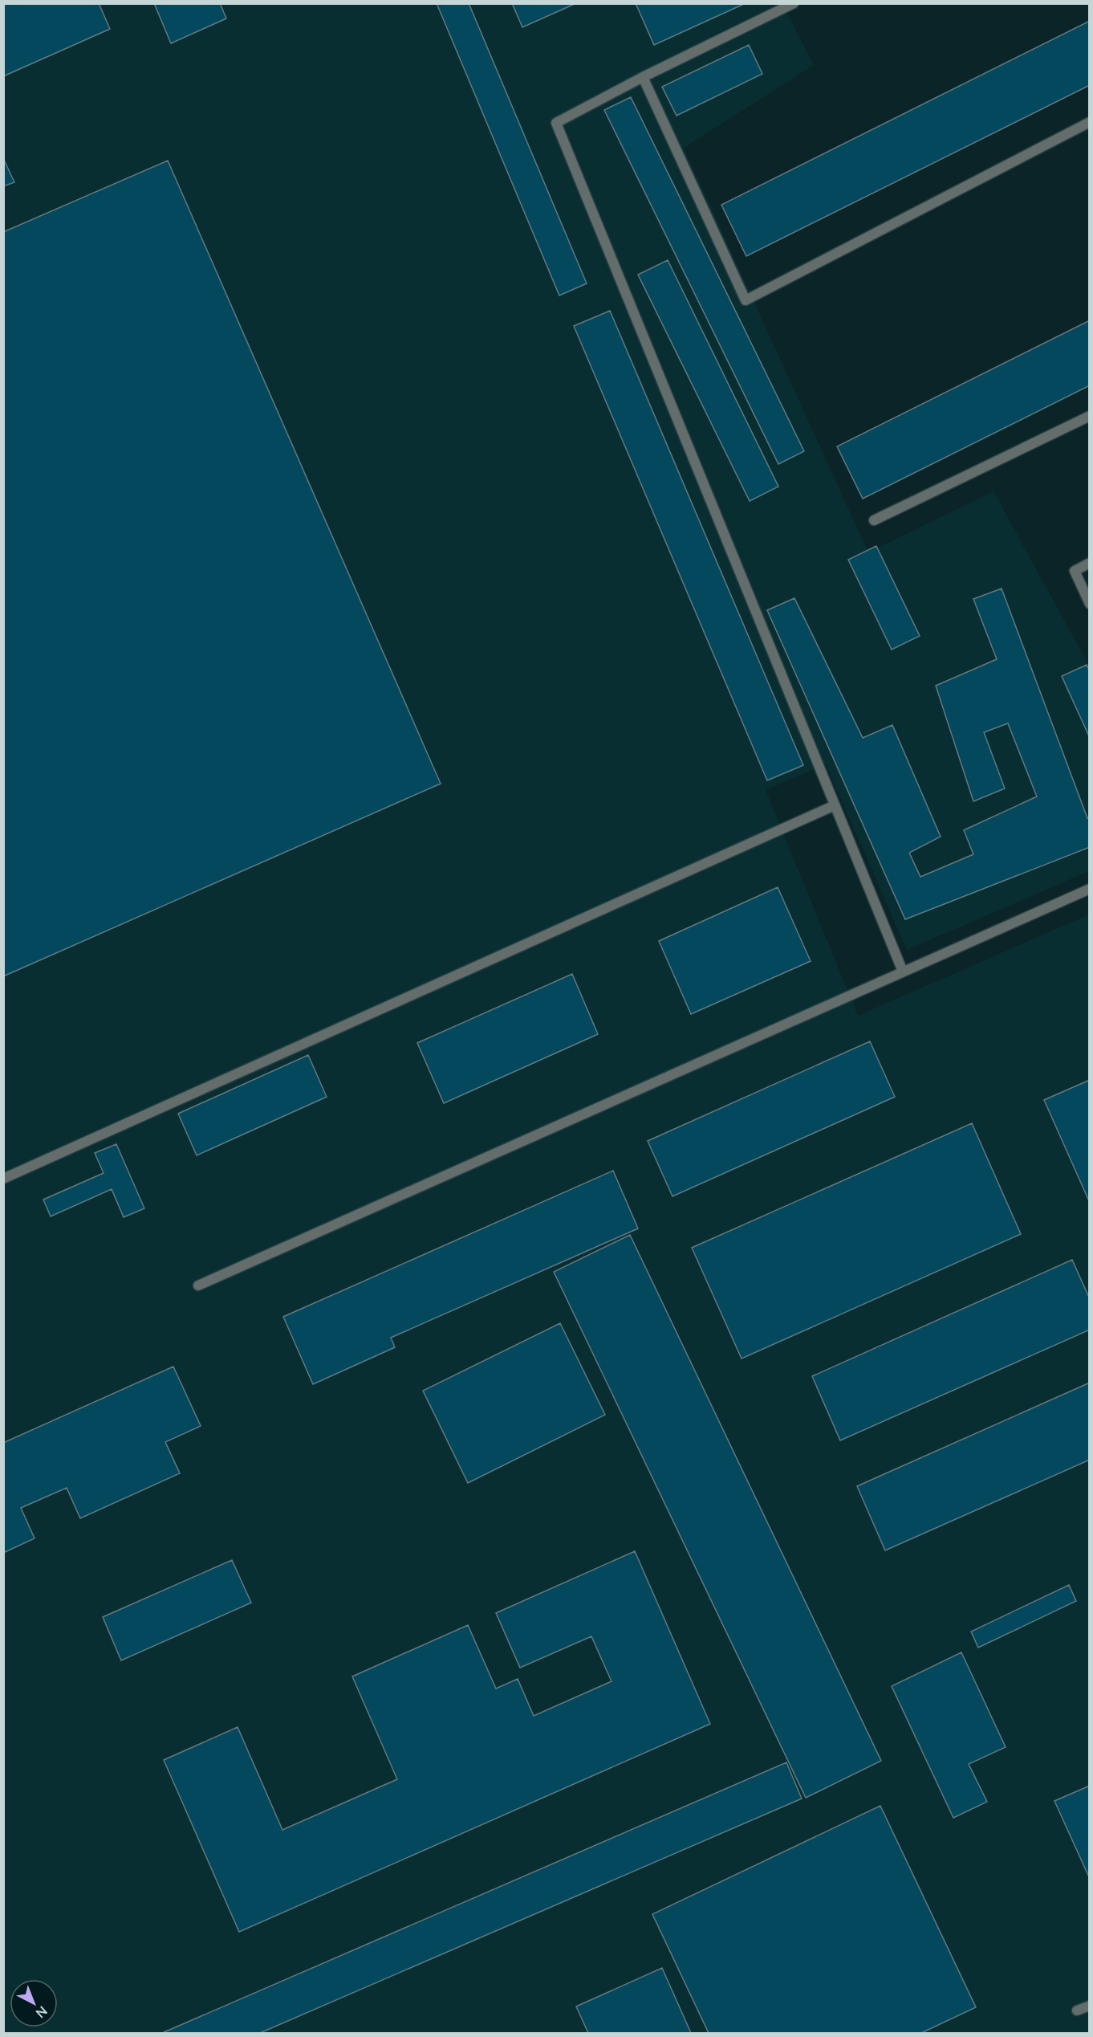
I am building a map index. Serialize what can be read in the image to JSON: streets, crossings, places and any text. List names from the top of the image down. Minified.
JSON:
{"north":"bottom right"}
